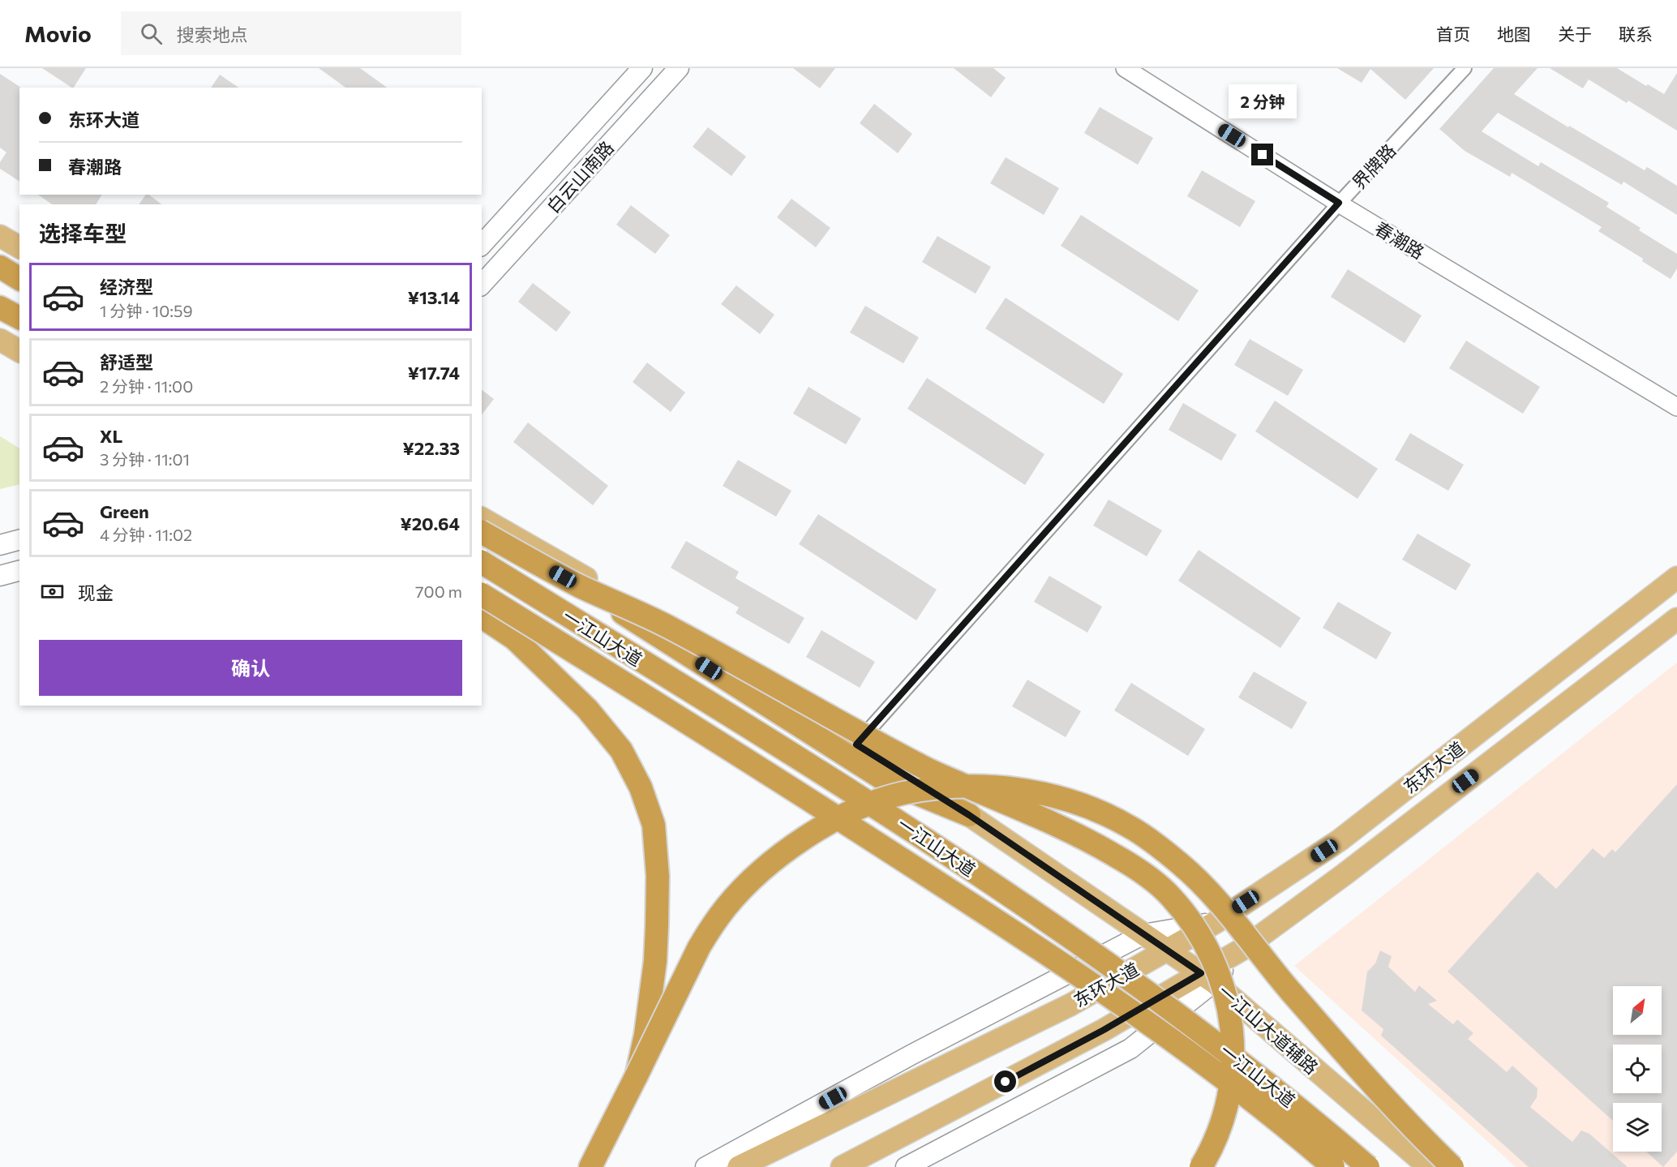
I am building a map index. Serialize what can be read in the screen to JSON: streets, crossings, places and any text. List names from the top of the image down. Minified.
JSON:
{"streets":{"highway":["一江山大道"],"main road":["白云山南路","东环大道","一江山大道辅路"],"street":["界牌路","春潮路"]},"crossings":[["界牌路","春潮路"],["界牌路","一江山大道辅路"],["东环大道","一江山大道辅路"]],"north":"top right","page":{"header":"Movio","search":"搜索地点","nav":["首页","地图","关于","联系"],"bubble":"2 分钟","banner":["东环大道","春潮路"],"heading":"选择车型","list":[{"name":"经济型","note":"1 分钟 · 10:59","value":"¥13.14"},{"name":"舒适型","note":"2 分钟 · 11:00","value":"¥17.74"},{"name":"XL","note":"3 分钟 · 11:01","value":"¥22.33"},{"name":"Green","note":"4 分钟 · 11:02","value":"¥20.64"}],"pay":["现金","700 m"],"buttons":"确认"}}
